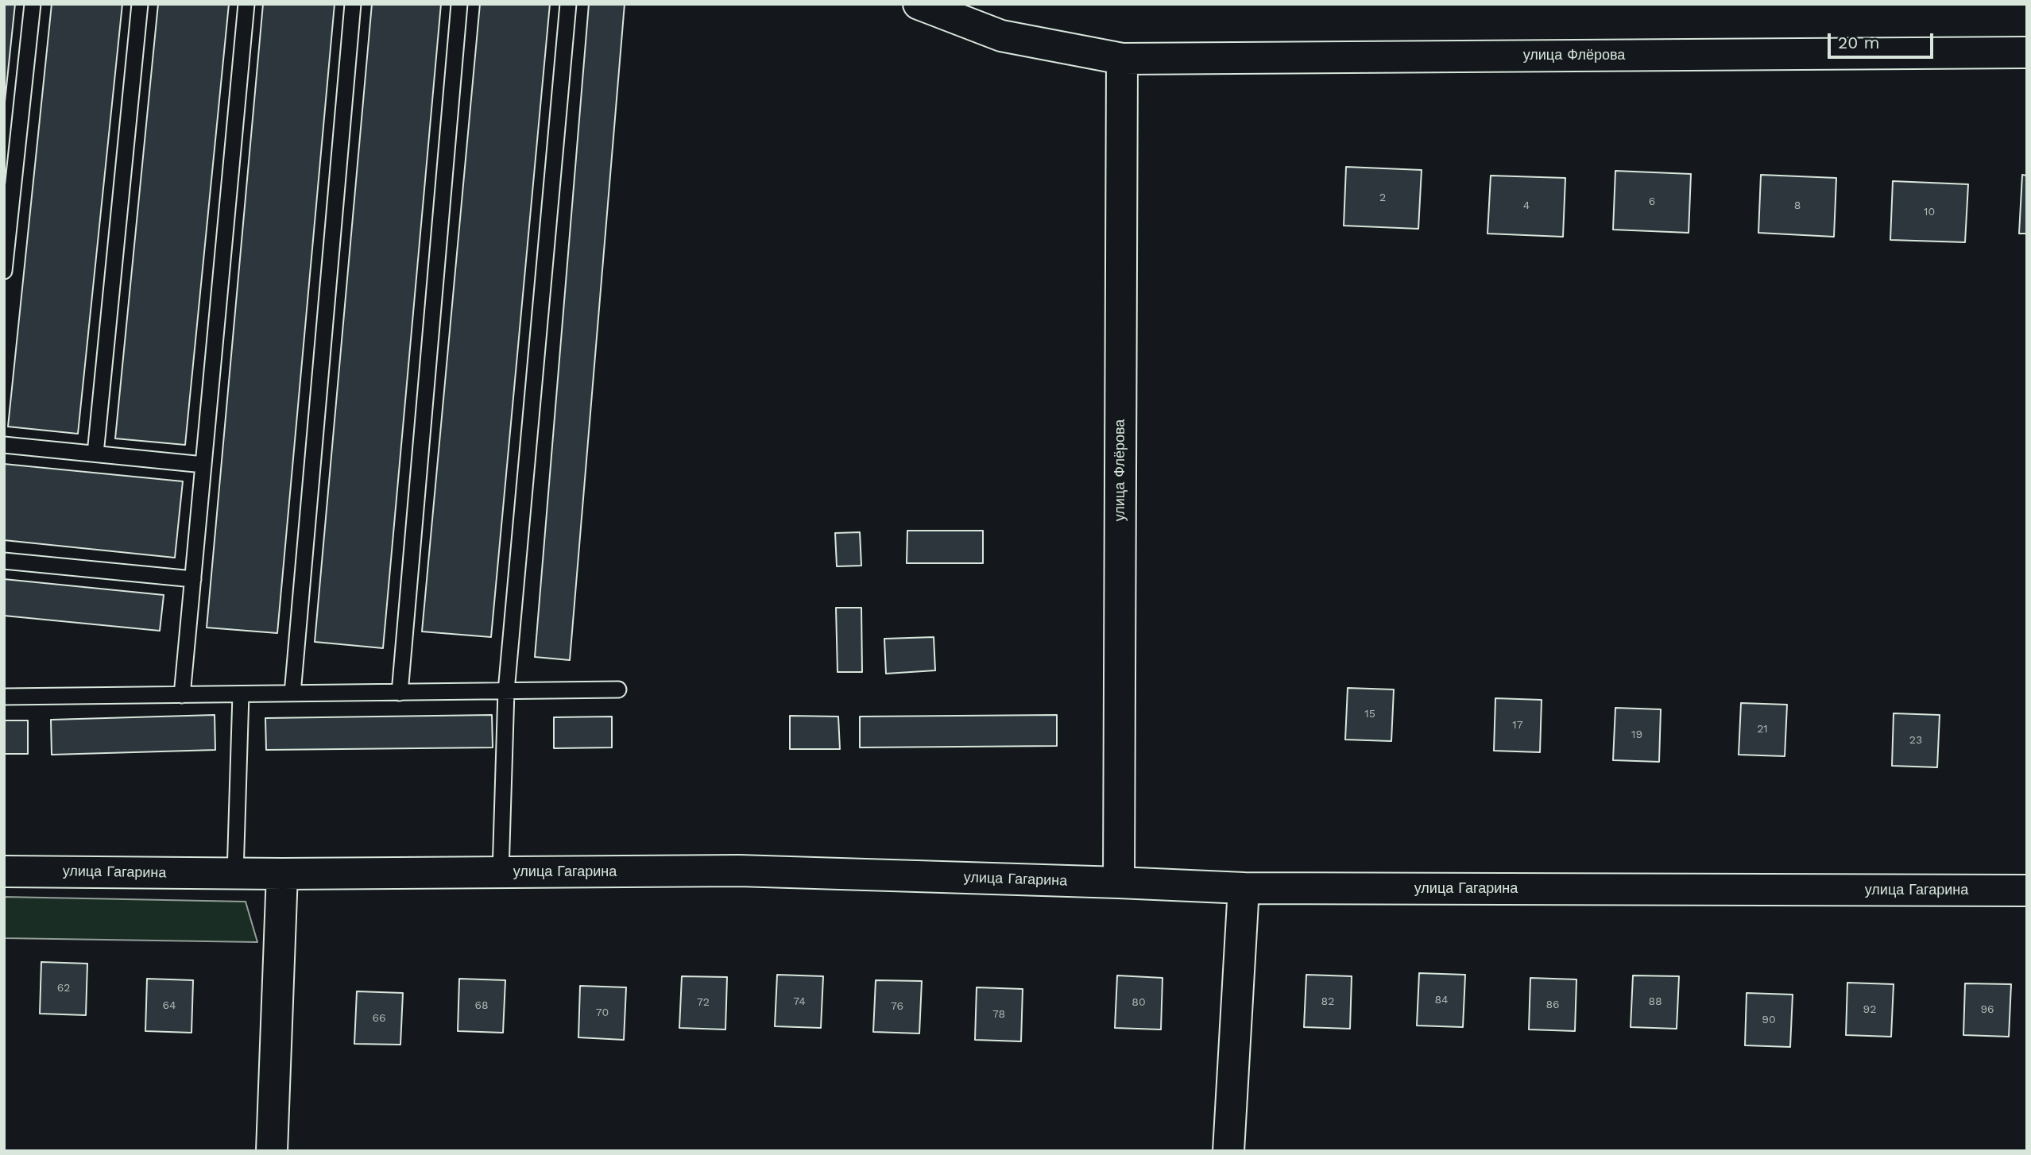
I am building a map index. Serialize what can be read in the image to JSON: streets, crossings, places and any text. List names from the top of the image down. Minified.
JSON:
{"streets":{"street":["улица Флёрова","улица Гагарина"]},"crossings":[["улица Флёрова","улица Гагарина"]],"house_numbers":["2","6","4","8","10","15","17","21","19","23","62","84","74","82","88","72","80","86","64","68","76","92","96","70","78","66","90"],"scale_bar":"20 m"}
